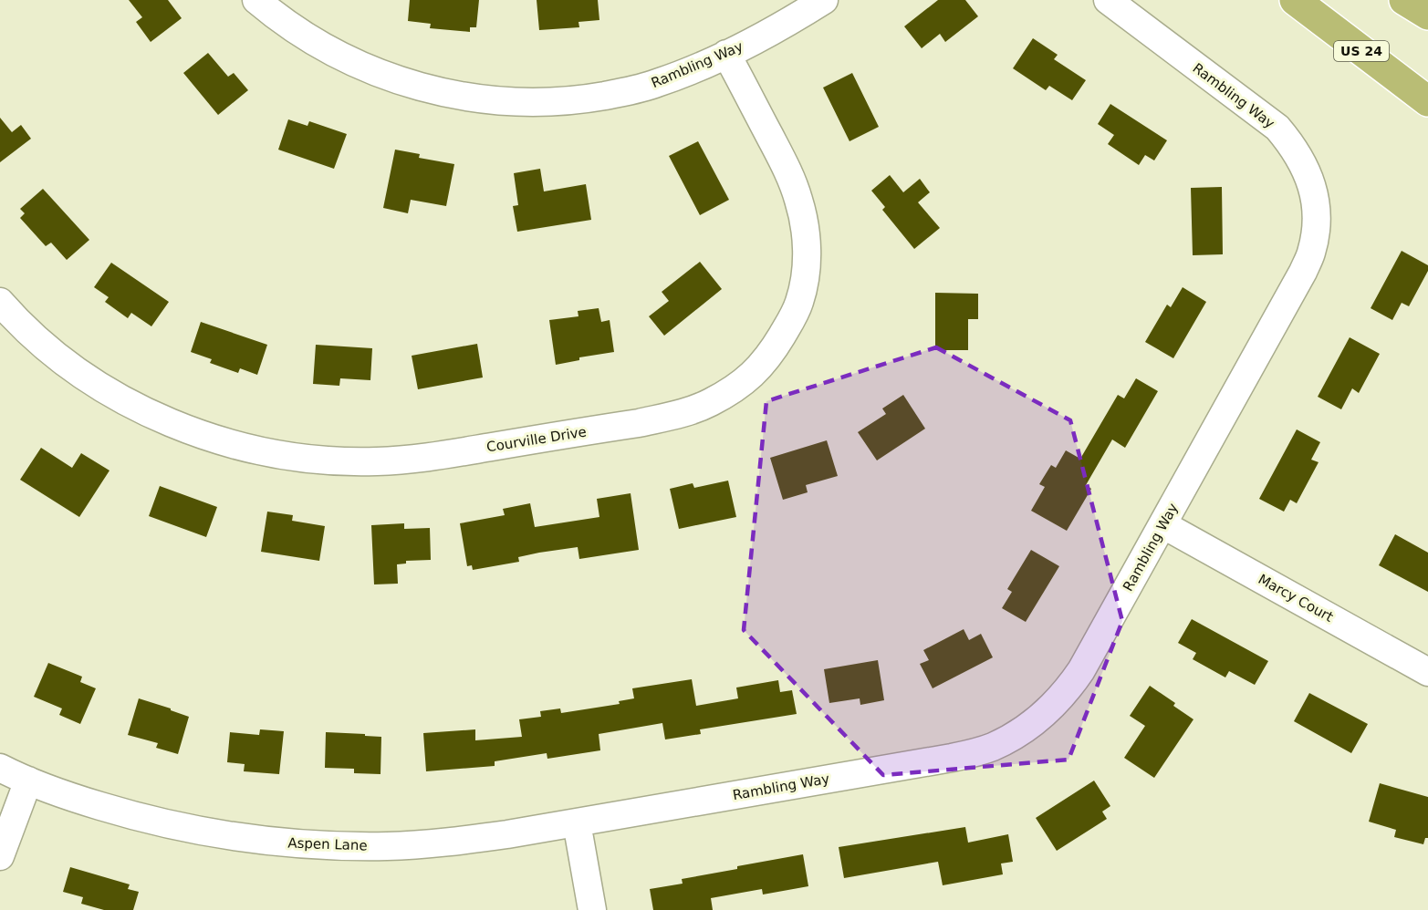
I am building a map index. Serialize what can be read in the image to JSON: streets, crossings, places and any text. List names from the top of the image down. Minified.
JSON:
{"streets":{"highway":["US 24"],"street":["Rambling Way","Courville Drive","Marcy Court","Aspen Lane"]},"crossings":[["Rambling Way","Courville Drive"],["Rambling Way","Marcy Court"],["Rambling Way","Aspen Lane"]]}
